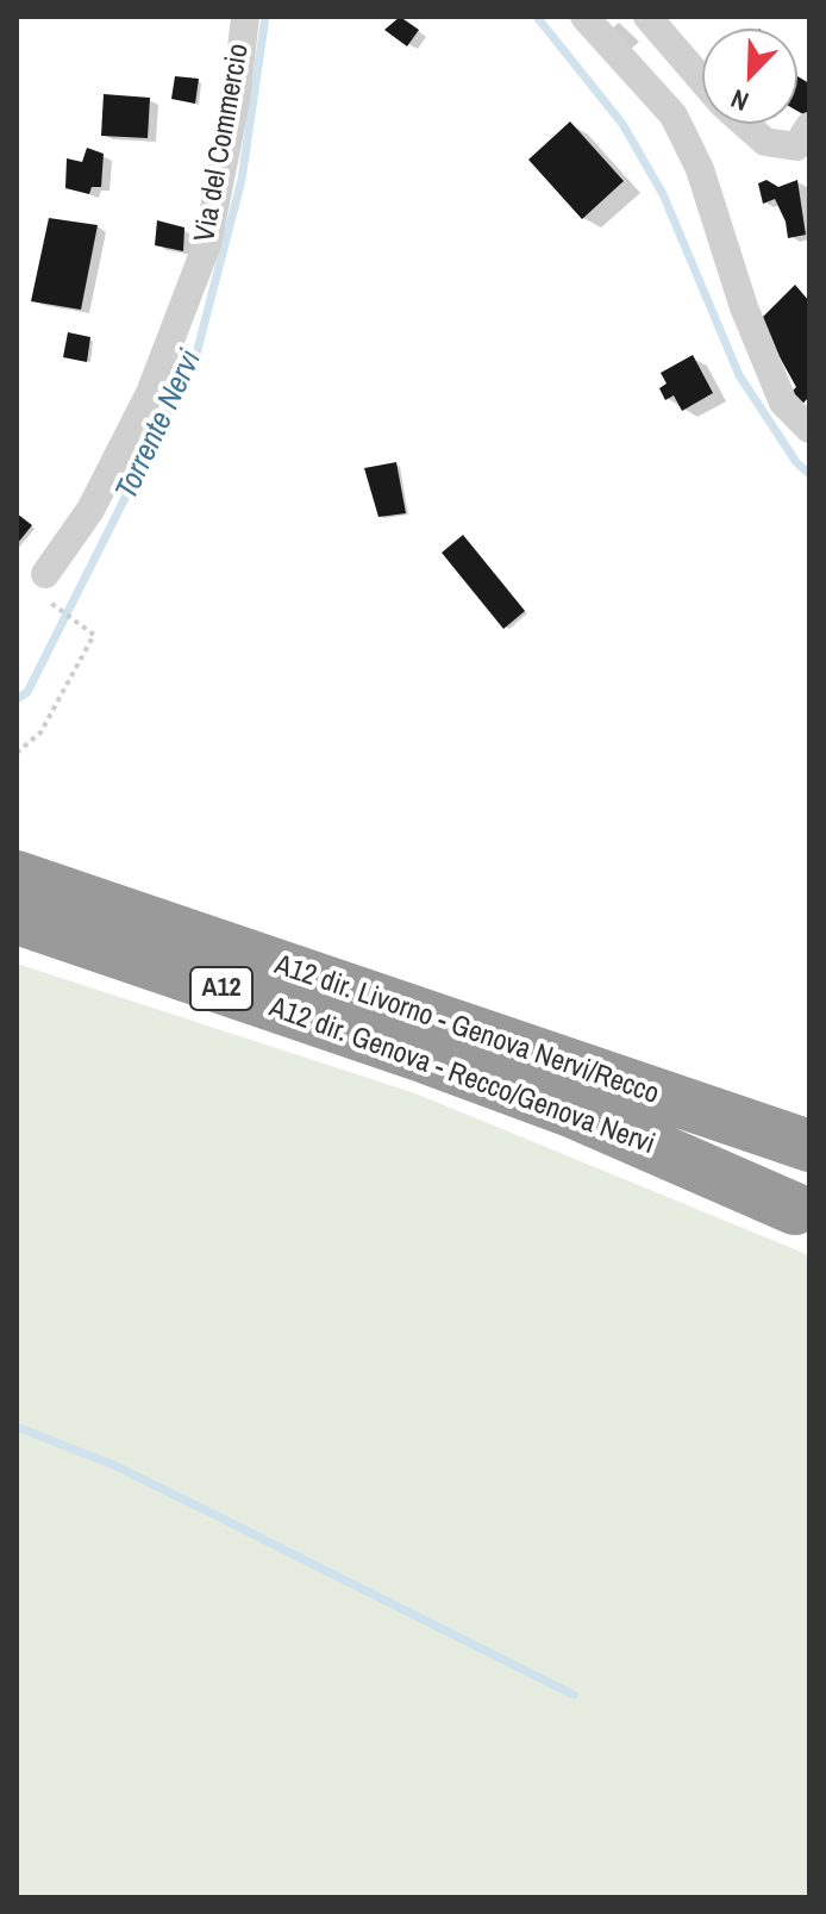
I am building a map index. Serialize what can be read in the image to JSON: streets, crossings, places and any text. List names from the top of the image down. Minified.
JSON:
{"streets":{"highway":["A12","A12 dir. Livorno - Genova Nervi/Recco","A12 dir. Genova - Recco/Genova Nervi"],"street":["Via del Commercio"]},"crossings":[["A12 dir. Livorno - Genova Nervi/Recco","A12 dir. Genova - Recco/Genova Nervi"]],"water":["Torrente Nervi"],"north":"bottom left"}
